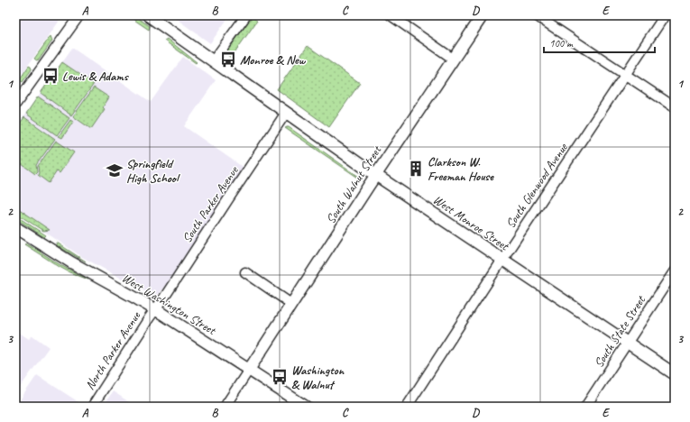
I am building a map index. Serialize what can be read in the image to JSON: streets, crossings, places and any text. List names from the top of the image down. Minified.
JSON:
{"streets":{"street":["South Walnut Street","South Glenwood Avenue","South Parker Avenue","West Monroe Street","West Washington Street","South State Street","North Parker Avenue"]},"crossings":[["South Walnut Street","West Monroe Street"],["South Walnut Street","West Washington Street"],["South Glenwood Avenue","West Monroe Street"],["South Parker Avenue","West Monroe Street"],["South Parker Avenue","West Washington Street"],["South Parker Avenue","North Parker Avenue"],["West Monroe Street","South State Street"],["West Washington Street","North Parker Avenue"]],"places":{"bus stop":["Monroe & New","Lewis & Adams","Washington & Walnut"],"building":["Clarkson W. Freeman House"],"school or university":["Springfield High School"]},"scale_bar":"100 m","grid":{"columns":["A","B","C","D","E"],"rows":["1","2","3"]}}
